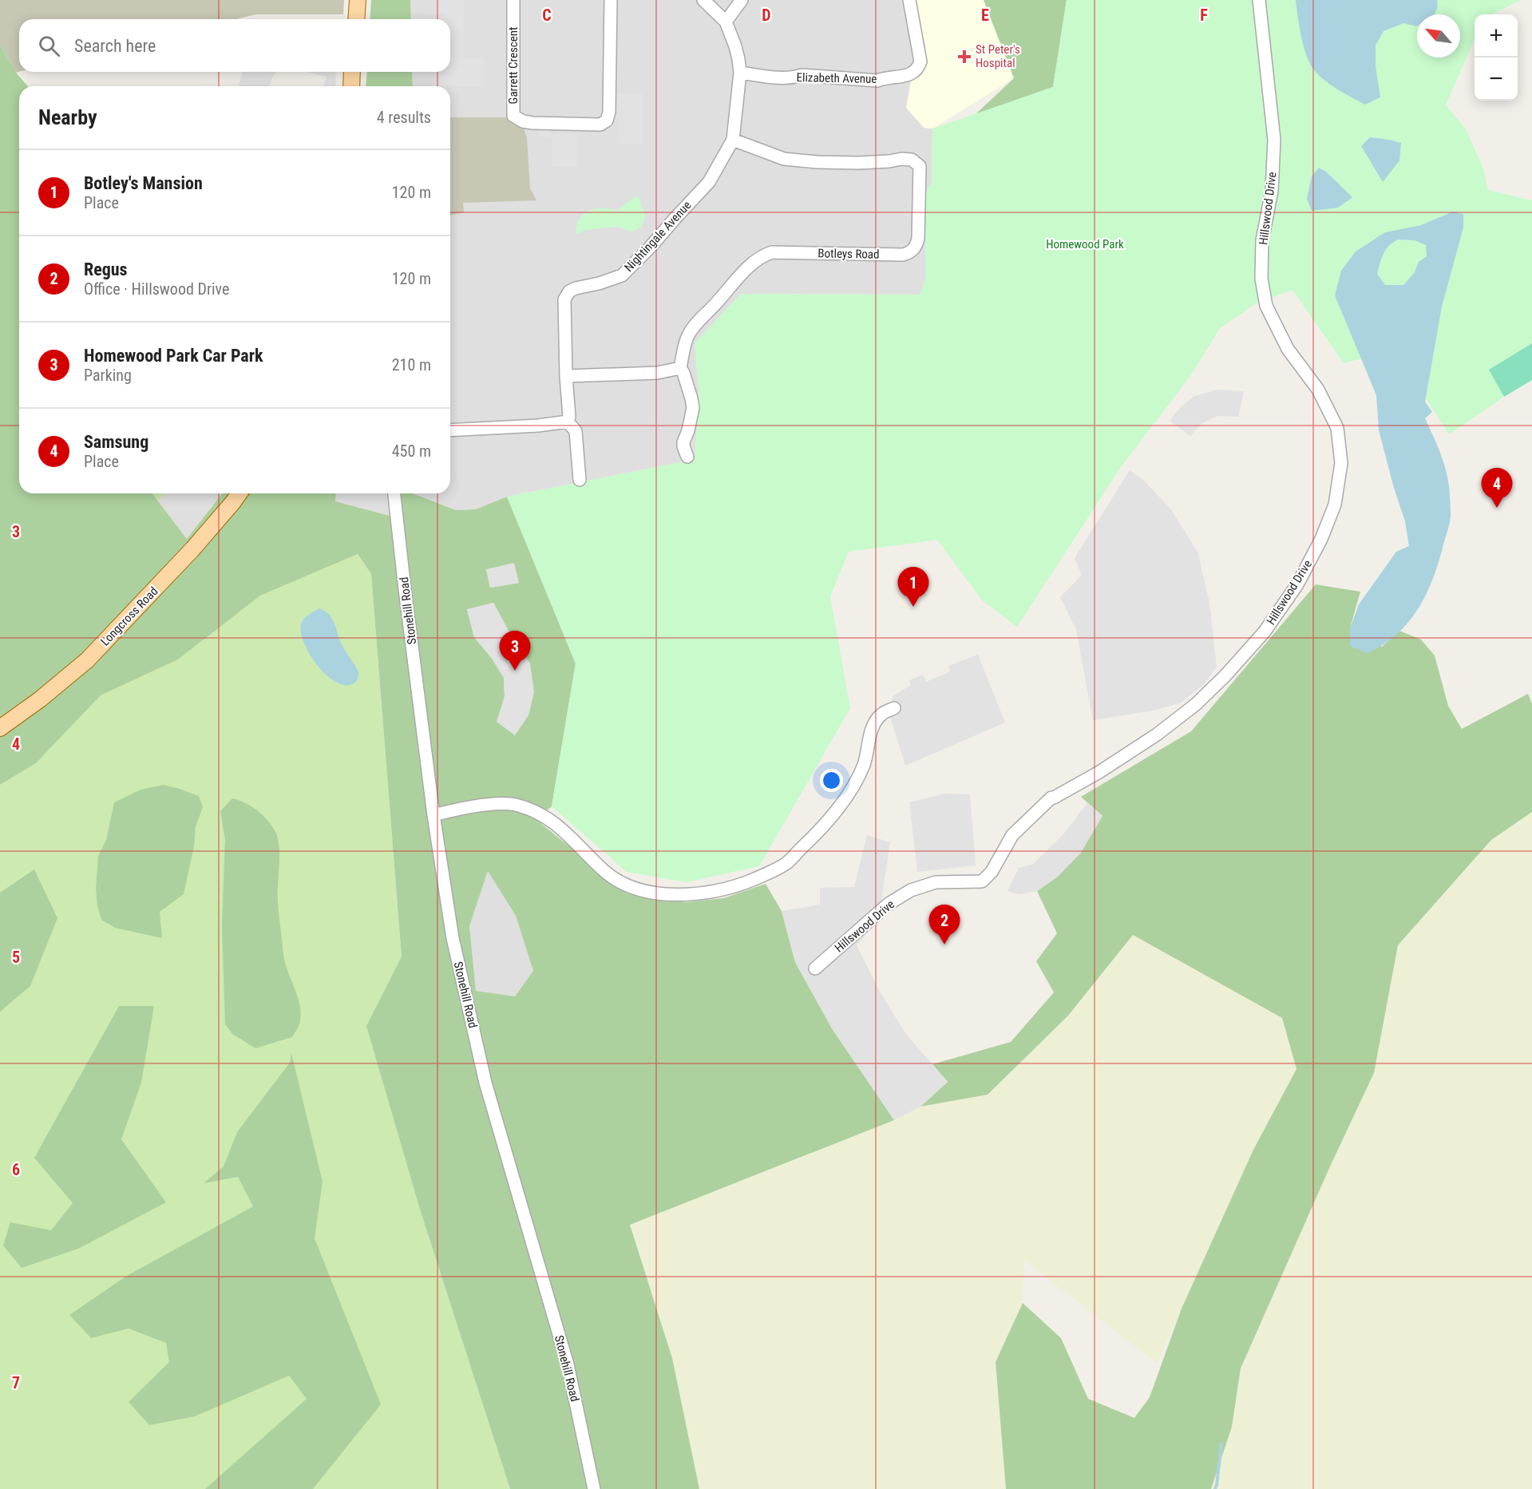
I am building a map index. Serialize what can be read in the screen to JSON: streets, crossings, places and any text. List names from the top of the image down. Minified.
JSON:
{"streets":{"main road":["Longcross Road"],"street":["Garrett Crescent","Elizabeth Avenue","Hillswood Drive","Nightingale Avenue","Botleys Road","Stonehill Road"]},"crossings":[["Elizabeth Avenue","Nightingale Avenue"],["Nightingale Avenue","Botleys Road"]],"parks":["Homewood Park"],"places":{"health":["St Peter's Hospital"]},"north":"top left","page":{"map_buttons":["+","−"],"search":"Search here","heading":["Nearby","4 results"],"list":[{"mark":"1","name":"Botley's Mansion","note":"Place","value":"120 m"},{"mark":"2","name":"Regus","note":"Office · Hillswood Drive","value":"120 m"},{"mark":"3","name":"Homewood Park Car Park","note":"Parking","value":"210 m"},{"mark":"4","name":"Samsung","note":"Place","value":"450 m"}],"pins":["4","1","3","2"]},"grid":{"columns":["C","D","E","F"],"rows":["3","4","5","6","7"]}}
